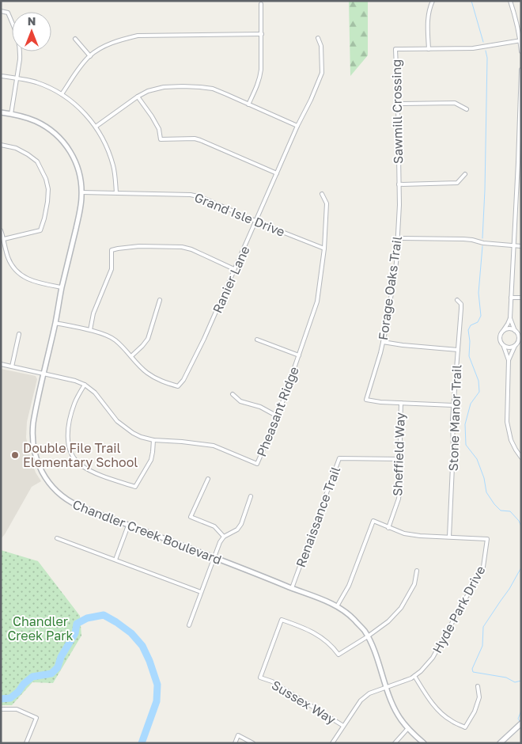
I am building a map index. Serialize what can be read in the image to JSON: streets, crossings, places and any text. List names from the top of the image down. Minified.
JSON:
{"streets":{"street":["Sawmill Crossing","Grand Isle Drive","Ranier Lane","Forage Oaks Trail","Pheasant Ridge","Stone Manor Trail","Sheffield Way","Renaissance Trail","Chandler Creek Boulevard","Hyde Park Drive","Sussex Way"]},"crossings":[["Sawmill Crossing","Forage Oaks Trail"],["Grand Isle Drive","Ranier Lane"],["Grand Isle Drive","Pheasant Ridge"],["Grand Isle Drive","Chandler Creek Boulevard"],["Ranier Lane","Chandler Creek Boulevard"],["Forage Oaks Trail","Stone Manor Trail"],["Forage Oaks Trail","Sheffield Way"],["Pheasant Ridge","Chandler Creek Boulevard"],["Stone Manor Trail","Hyde Park Drive"],["Sheffield Way","Renaissance Trail"],["Sheffield Way","Hyde Park Drive"],["Renaissance Trail","Chandler Creek Boulevard"],["Chandler Creek Boulevard","Hyde Park Drive"],["Chandler Creek Boulevard","Sussex Way"],["Hyde Park Drive","Sussex Way"]],"parks":["Chandler Creek Park"],"places":["Double File Trail Elementary School"],"north":"top"}
